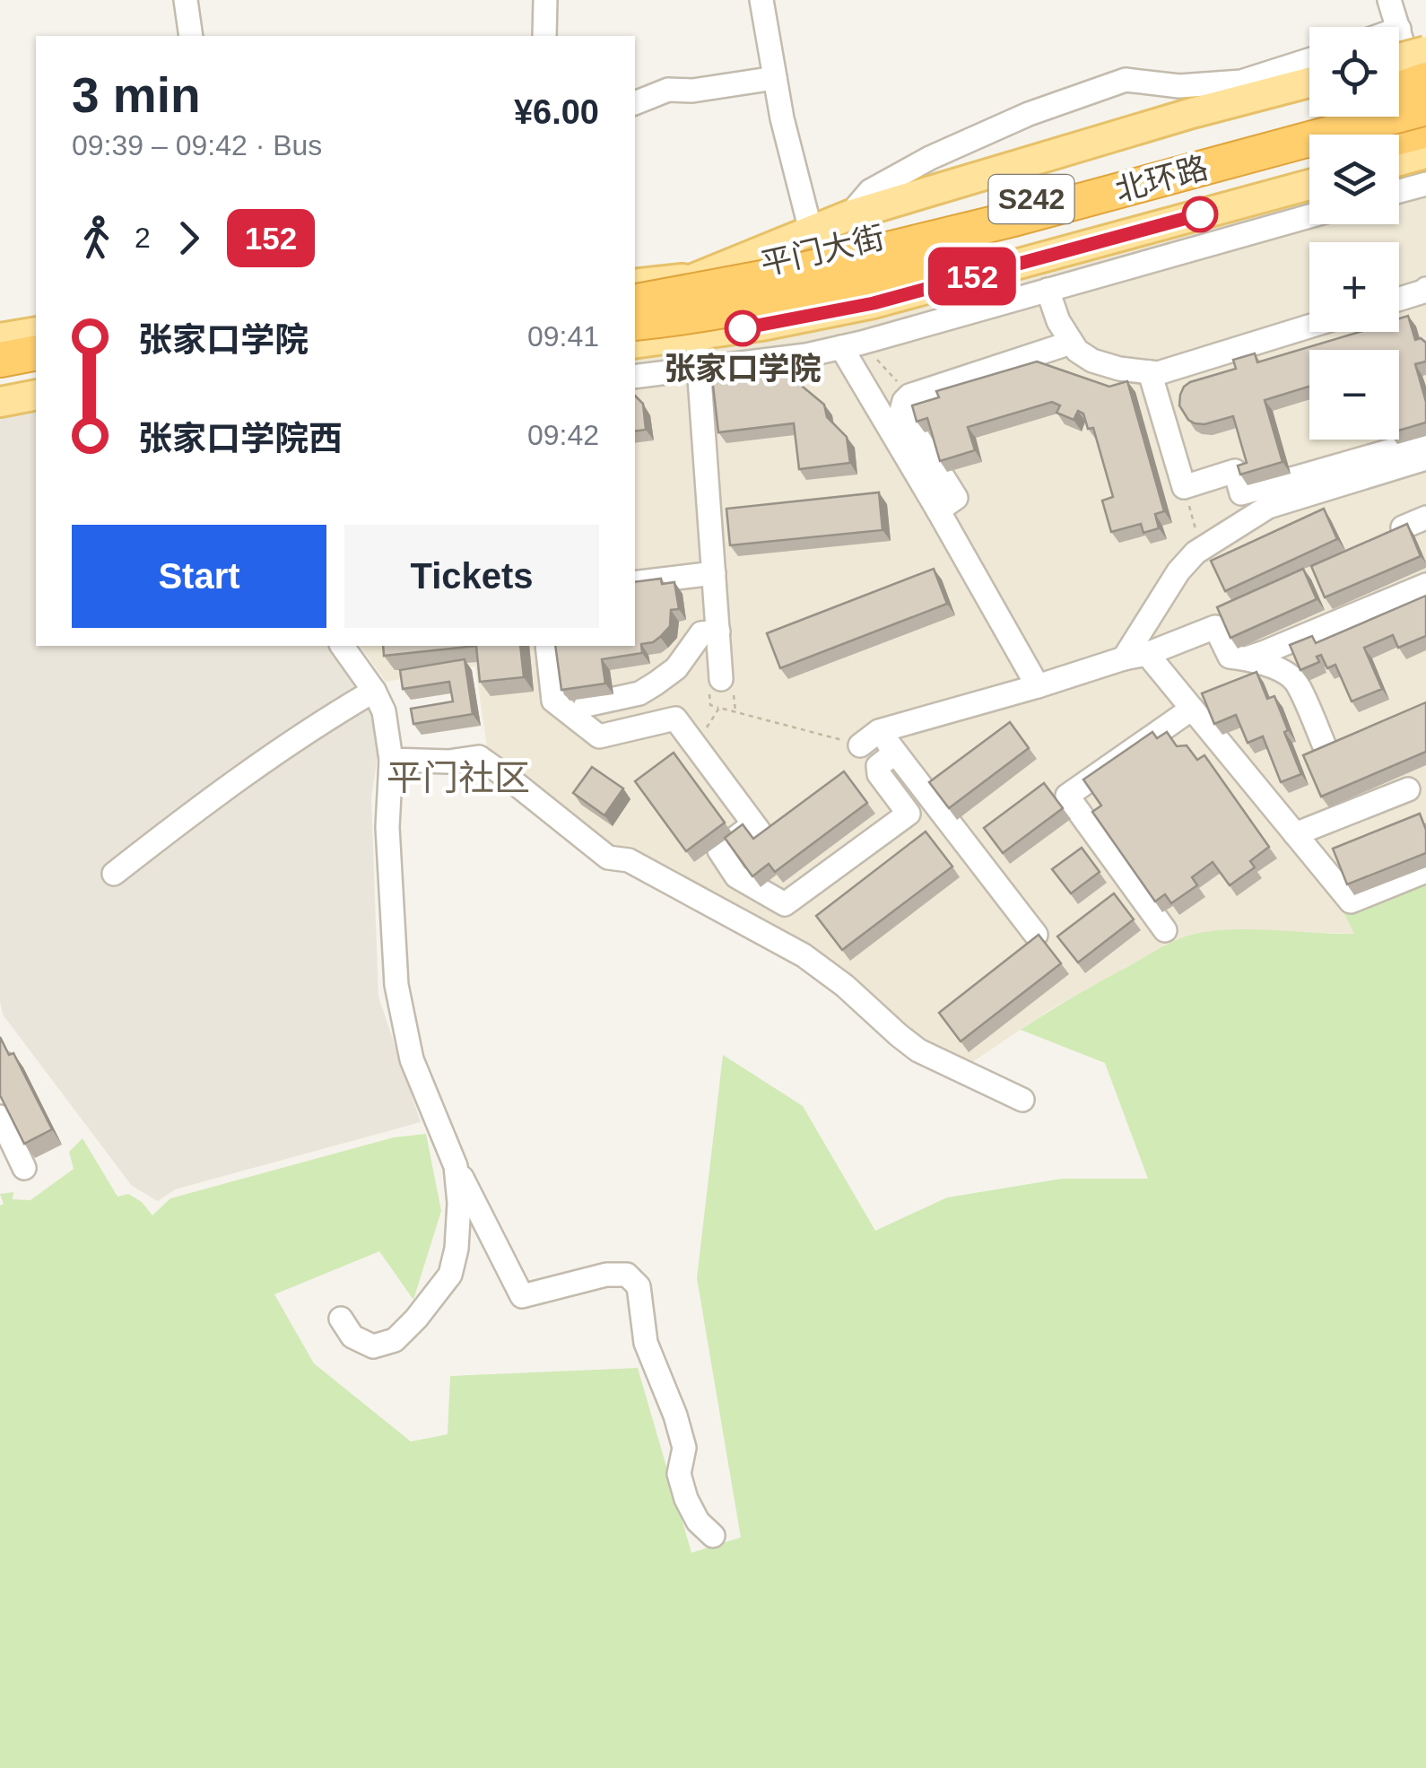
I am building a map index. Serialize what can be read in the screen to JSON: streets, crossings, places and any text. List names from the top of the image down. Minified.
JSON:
{"streets":{"highway":["北环路"],"main road":["S242","平门大街"]},"crossings":[["北环路","平门大街"]],"districts":["平门社区"],"places":["张家口学院"],"lines":["bus line 152"],"page":{"on_map":"152","map_buttons":["+","−"],"heading":["3 min","09:39 – 09:42 · Bus","¥6.00"],"legs":["2","152"],"list":[{"name":"张家口学院","value":"09:41"},{"name":"张家口学院西","value":"09:42"}],"buttons":["Start","Tickets"]}}
